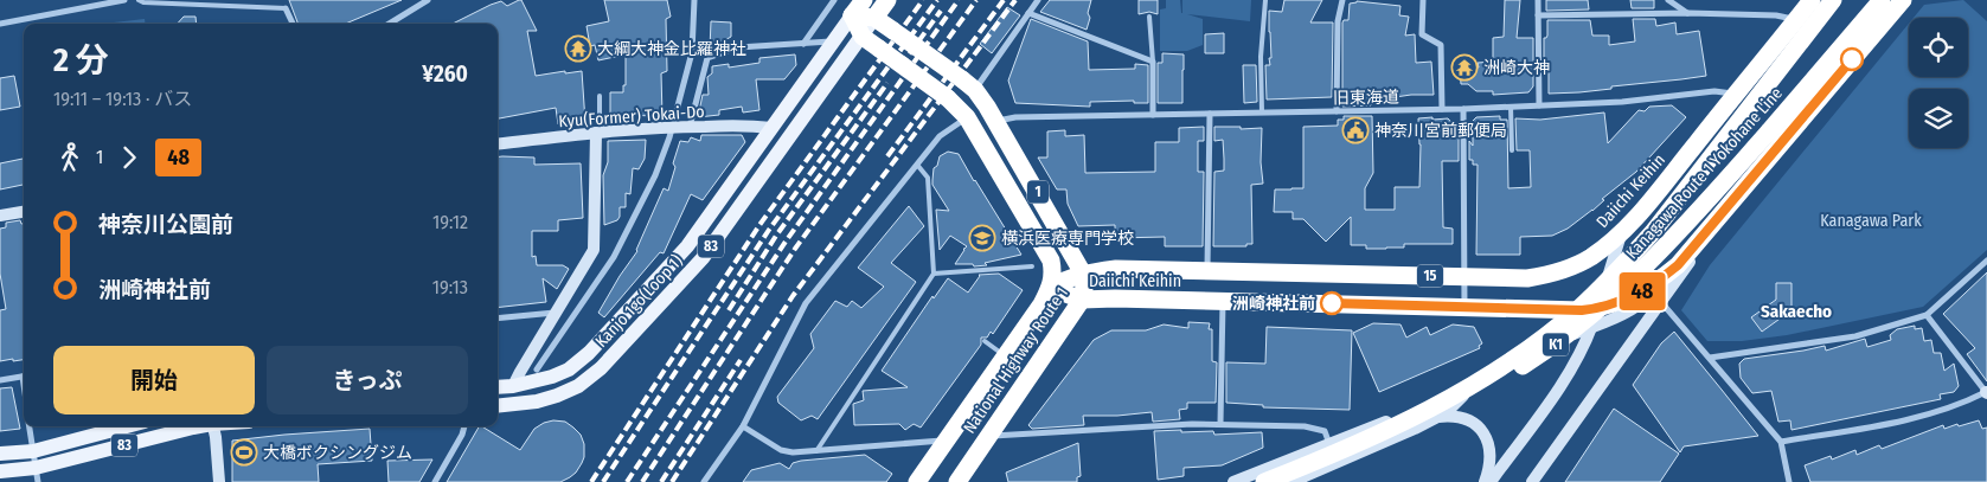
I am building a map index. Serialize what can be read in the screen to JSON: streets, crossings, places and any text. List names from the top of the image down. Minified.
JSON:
{"streets":{"highway":["Kanagawa Route 1 Yokohane Line","Daiichi Keihin","1","15","K1","National Highway Route 1"],"main road":["83","Kanjo 1go(Loop 1)"],"street":["旧東海道","Kyu(Former) Tokai-Do"]},"crossings":[["旧東海道","Daiichi Keihin"],["旧東海道","National Highway Route 1"],["Kyu(Former) Tokai-Do","Kanjo 1go(Loop 1)"],["Kanagawa Route 1 Yokohane Line","K1"],["Daiichi Keihin","National Highway Route 1"],["Kanjo 1go(Loop 1)","National Highway Route 1"]],"districts":["Sakaecho"],"parks":["Kanagawa Park"],"places":{"temple":["大綱大神金比羅神社","洲崎大神"],"public building":["神奈川宮前郵便局"],"school or university":["横浜医療専門学校"],"other":["洲崎神社前"],"sports":["大橋ボクシングジム"]},"lines":["bus line 48"],"page":{"on_map":"48","heading":["2 分","19:11 – 19:13 · バス","¥260"],"legs":["1","48"],"list":[{"name":"神奈川公園前","value":"19:12"},{"name":"洲崎神社前","value":"19:13"}],"buttons":["開始","きっぷ"]}}
